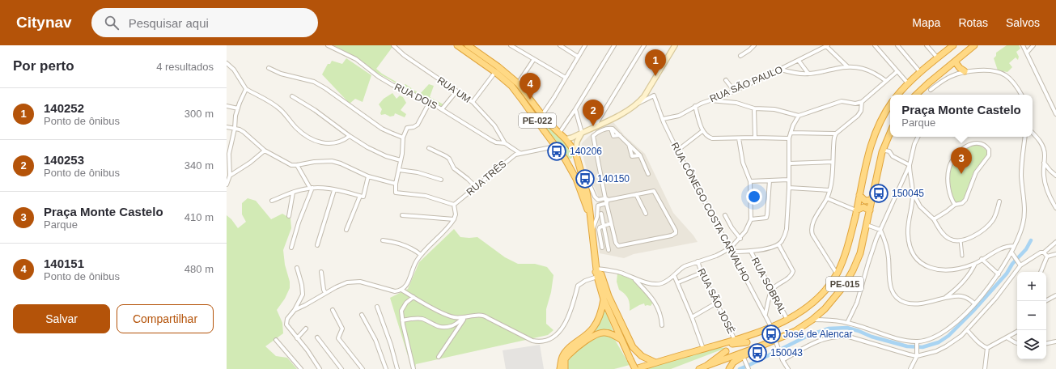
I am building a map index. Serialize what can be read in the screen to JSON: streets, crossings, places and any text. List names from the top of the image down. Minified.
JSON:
{"streets":{"highway":["PE-022","PE-015"],"street":["RUA SÃO PAULO","RUA UM","RUA DOIS","RUA TRÊS","RUA CÔNEGO COSTA CARVALHO","RUA SOBRAL","RUA SÃO JOSÉ"]},"crossings":[["RUA SÃO PAULO","RUA CÔNEGO COSTA CARVALHO"],["RUA UM","RUA DOIS"],["RUA UM","RUA TRÊS"],["RUA DOIS","RUA TRÊS"],["PE-022","RUA TRÊS"],["PE-022","PE-015"],["RUA CÔNEGO COSTA CARVALHO","PE-015"],["PE-015","RUA SOBRAL"],["PE-015","RUA SÃO JOSÉ"]],"places":{"bus stop":["140206","140150","150045","José de Alencar","150043"]},"page":{"header":"Citynav","search":"Pesquisar aqui","nav":["Mapa","Rotas","Salvos"],"heading":["Por perto","4 resultados"],"pins":["1","4","2","3"],"list":[{"mark":"1","name":"140252","note":"Ponto de ônibus","value":"300 m"},{"mark":"2","name":"140253","note":"Ponto de ônibus","value":"340 m"},{"mark":"3","name":"Praça Monte Castelo","note":"Parque","value":"410 m"},{"mark":"4","name":"140151","note":"Ponto de ônibus","value":"480 m"}],"popup":["Praça Monte Castelo","Parque"],"map_buttons":["+","−"],"buttons":["Salvar","Compartilhar"]}}
